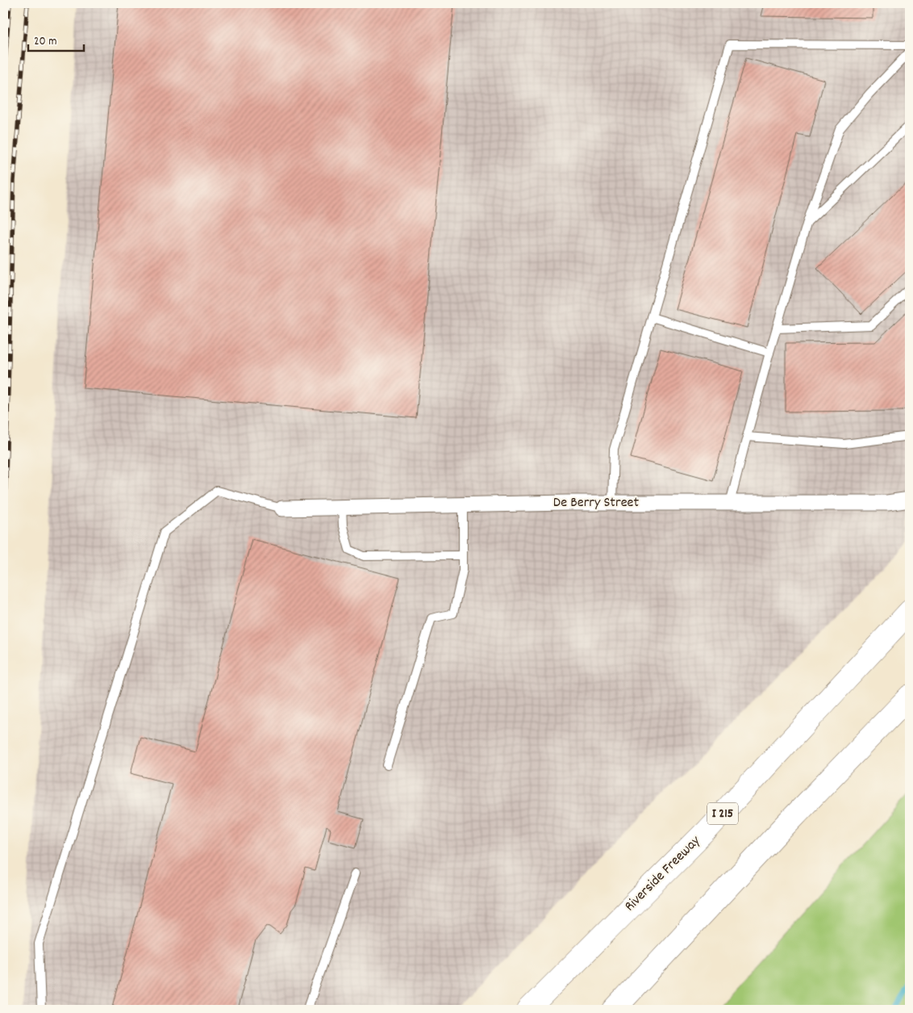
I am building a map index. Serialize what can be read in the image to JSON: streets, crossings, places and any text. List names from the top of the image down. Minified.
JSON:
{"streets":{"highway":["I 215","Riverside Freeway"],"street":["De Berry Street"]},"scale_bar":"20 m"}
